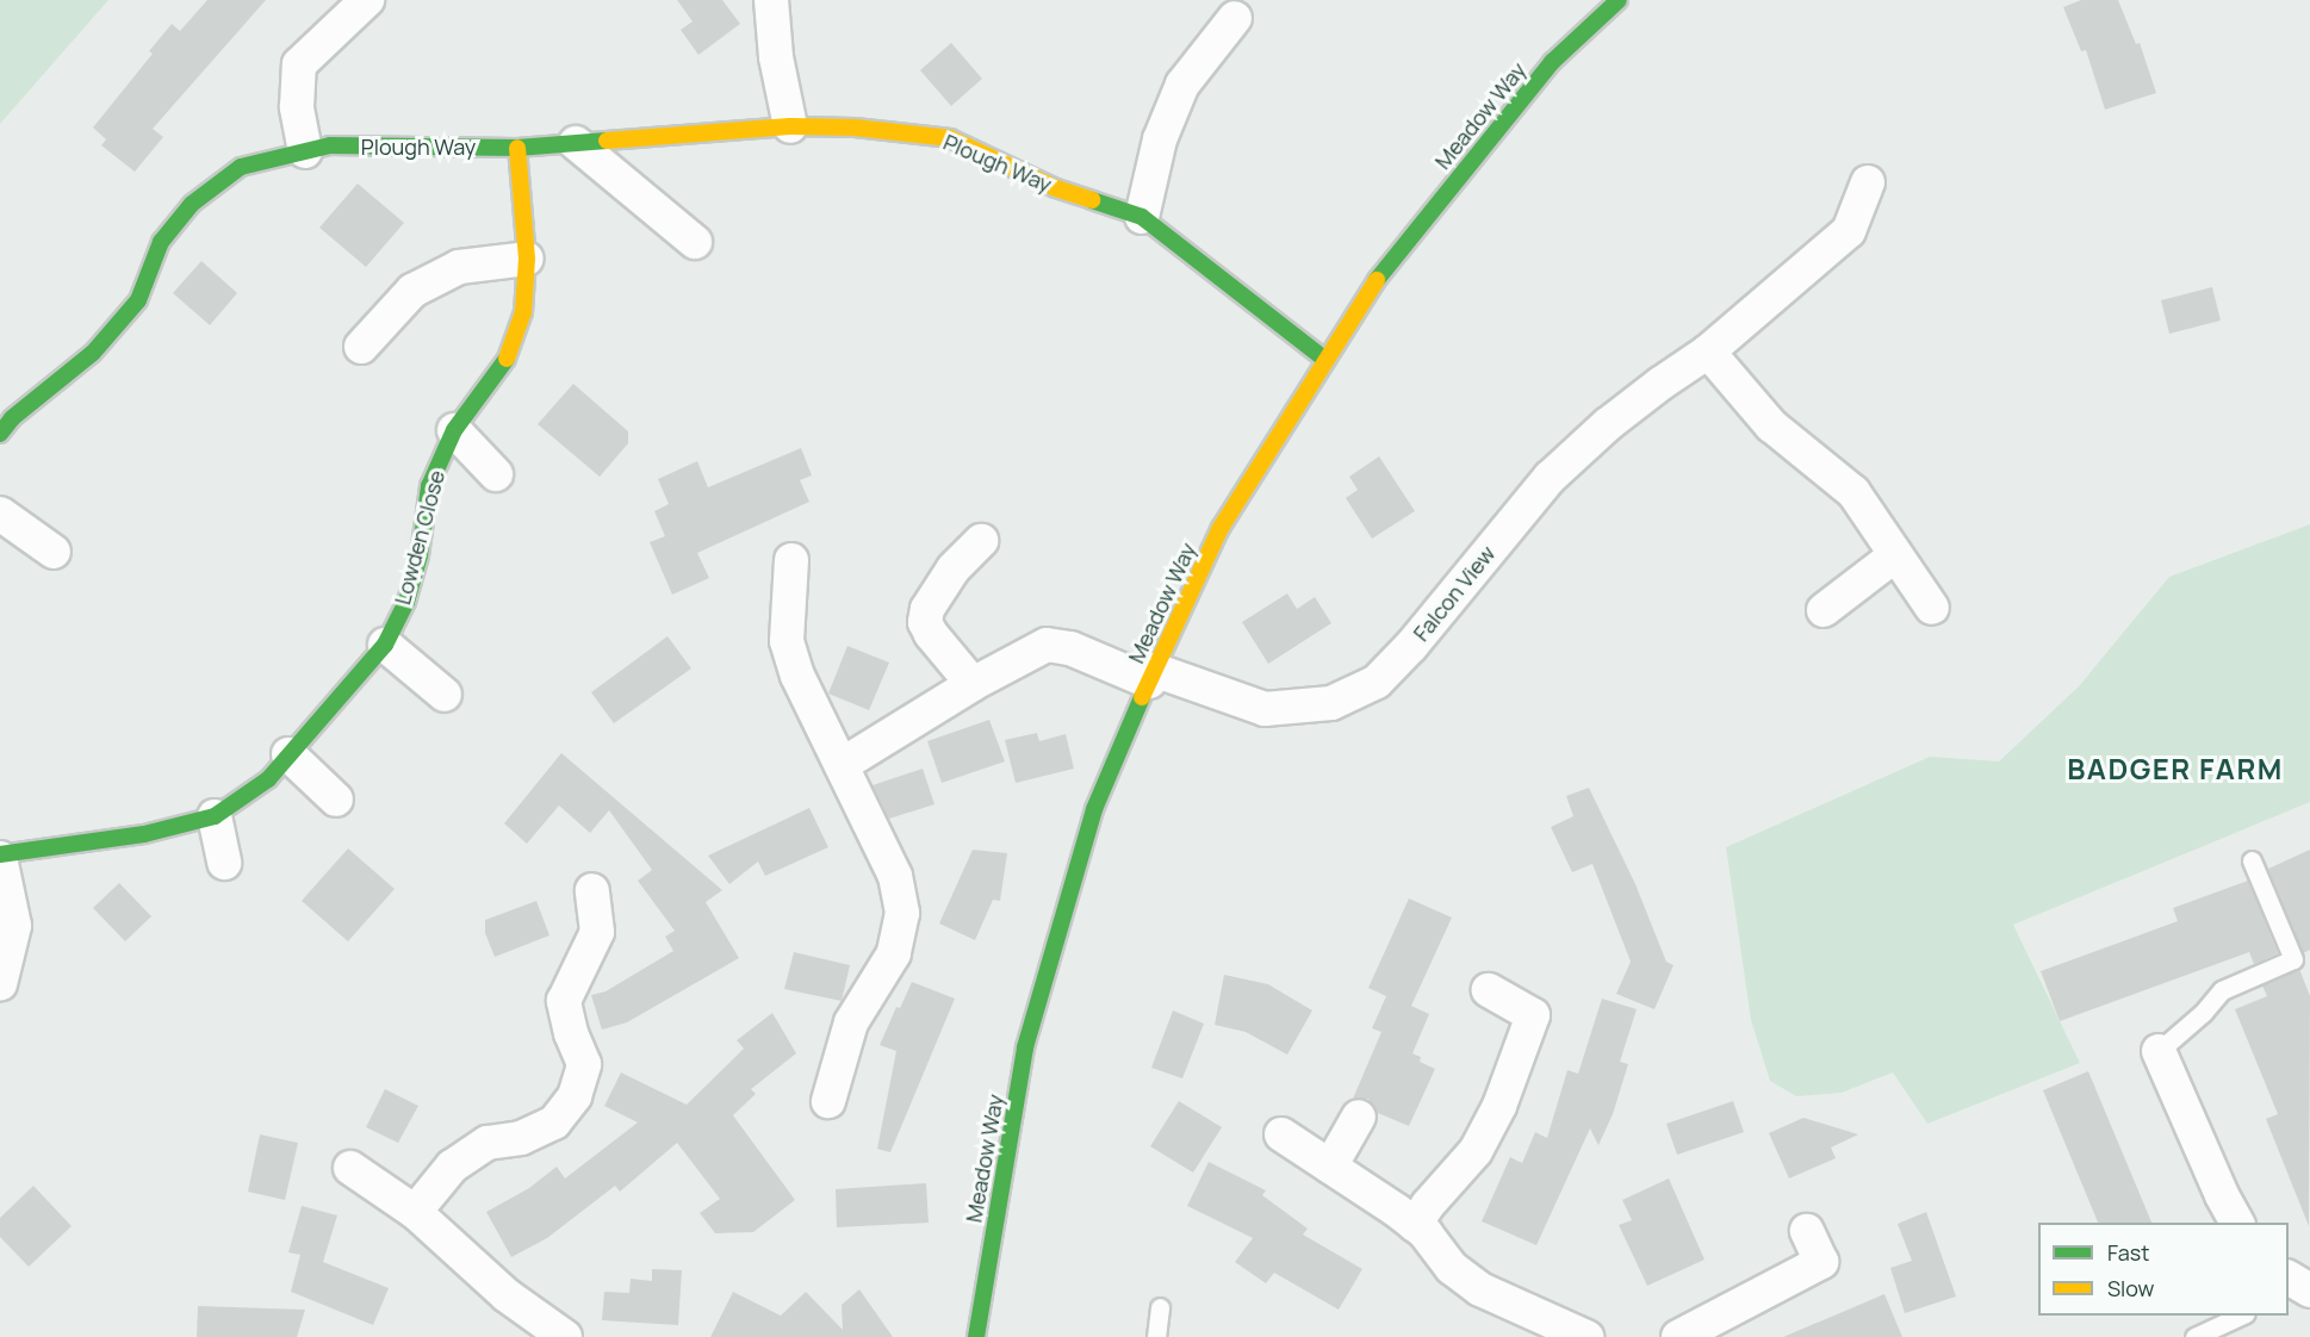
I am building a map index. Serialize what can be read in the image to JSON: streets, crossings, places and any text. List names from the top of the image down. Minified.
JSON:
{"streets":{"street":["Meadow Way","Plough Way","Lowden Close","Falcon View"]},"crossings":[["Meadow Way","Plough Way"],["Meadow Way","Falcon View"],["Plough Way","Lowden Close"]],"districts":["BADGER FARM"],"legend":["Fast","Slow"]}
